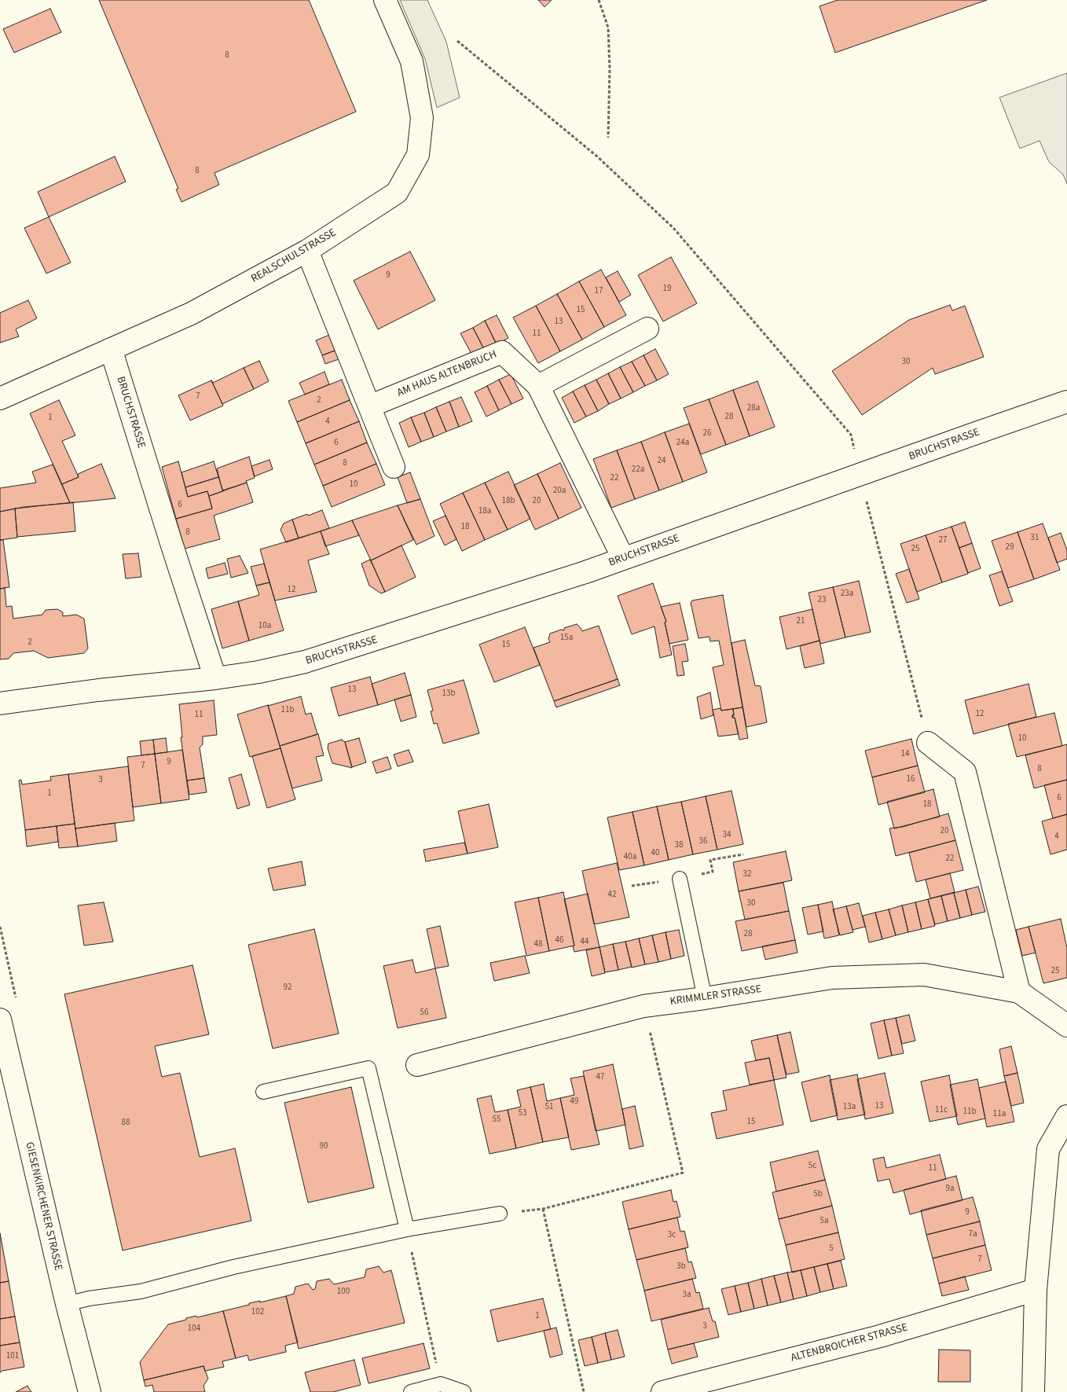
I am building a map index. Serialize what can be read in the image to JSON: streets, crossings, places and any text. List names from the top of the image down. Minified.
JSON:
{"streets":{"street":["REALSCHULSTRASSE","AM HAUS ALTENBRUCH","BRUCHSTRASSE","KRIMMLER STRASSE","GIESENKIRCHENER STRASSE","ALTENBROICHER STRASSE"]},"crossings":[["REALSCHULSTRASSE","BRUCHSTRASSE"],["AM HAUS ALTENBRUCH","BRUCHSTRASSE"]],"house_numbers":["8","8","9","19","17","15","13","11","30","7","2","28a","28","1","4","26","6","24a","24","8","22a","22","10","20a","18b","20","6","18a","18","8","31","27","29","25","12","23a","23","21","10a","15a","2","15","13","13b","11b","12","11","10","14","9","7","8","16","3","1","6","18","20","34","4","36","38","40","40a","22","32","42","30","28","46","44","48","25","92","56","47","49","13","51","13a","11c","11b","53","11a","55","15","88","90","5c","11","9a","5b","9","5a","7a","3c","5","7","3b","100","3a","102","1","3","104","101"]}
